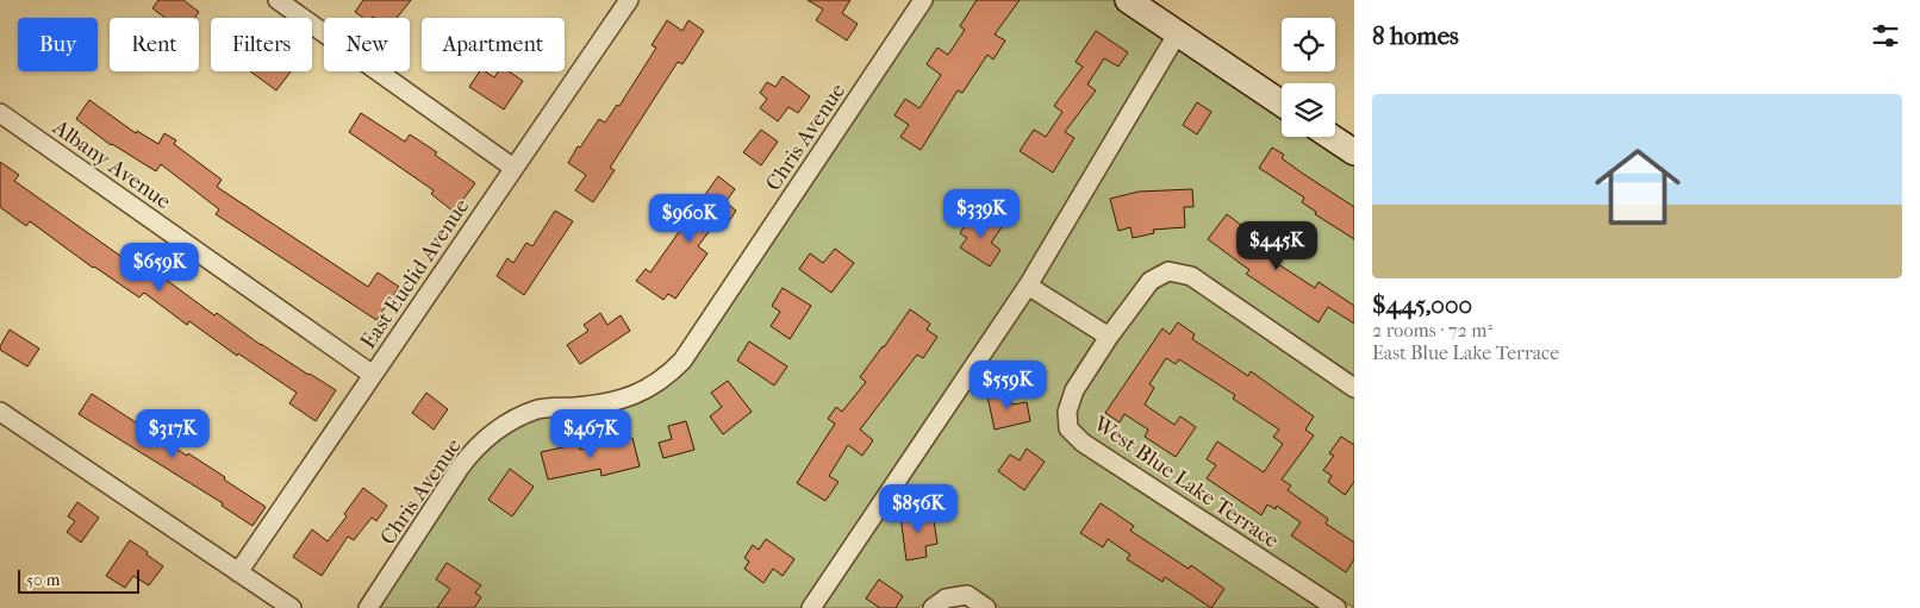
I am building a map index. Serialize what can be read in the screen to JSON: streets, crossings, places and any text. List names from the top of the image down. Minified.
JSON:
{"streets":{"street":["Chris Avenue","Albany Avenue","East Euclid Avenue","West Blue Lake Terrace"]},"crossings":[["Albany Avenue","East Euclid Avenue"]],"scale_bar":"50 m","page":{"heading":"8 homes","chip":["Buy","Rent","Filters","New","Apartment"],"list":[{"name":"$445,000","note":"2 rooms · 72 m² · East Blue Lake Terrace"}],"price":["$339K","$960K","$445K","$659K","$559K","$317K","$467K","$856K"],"scale":"50 m"}}
